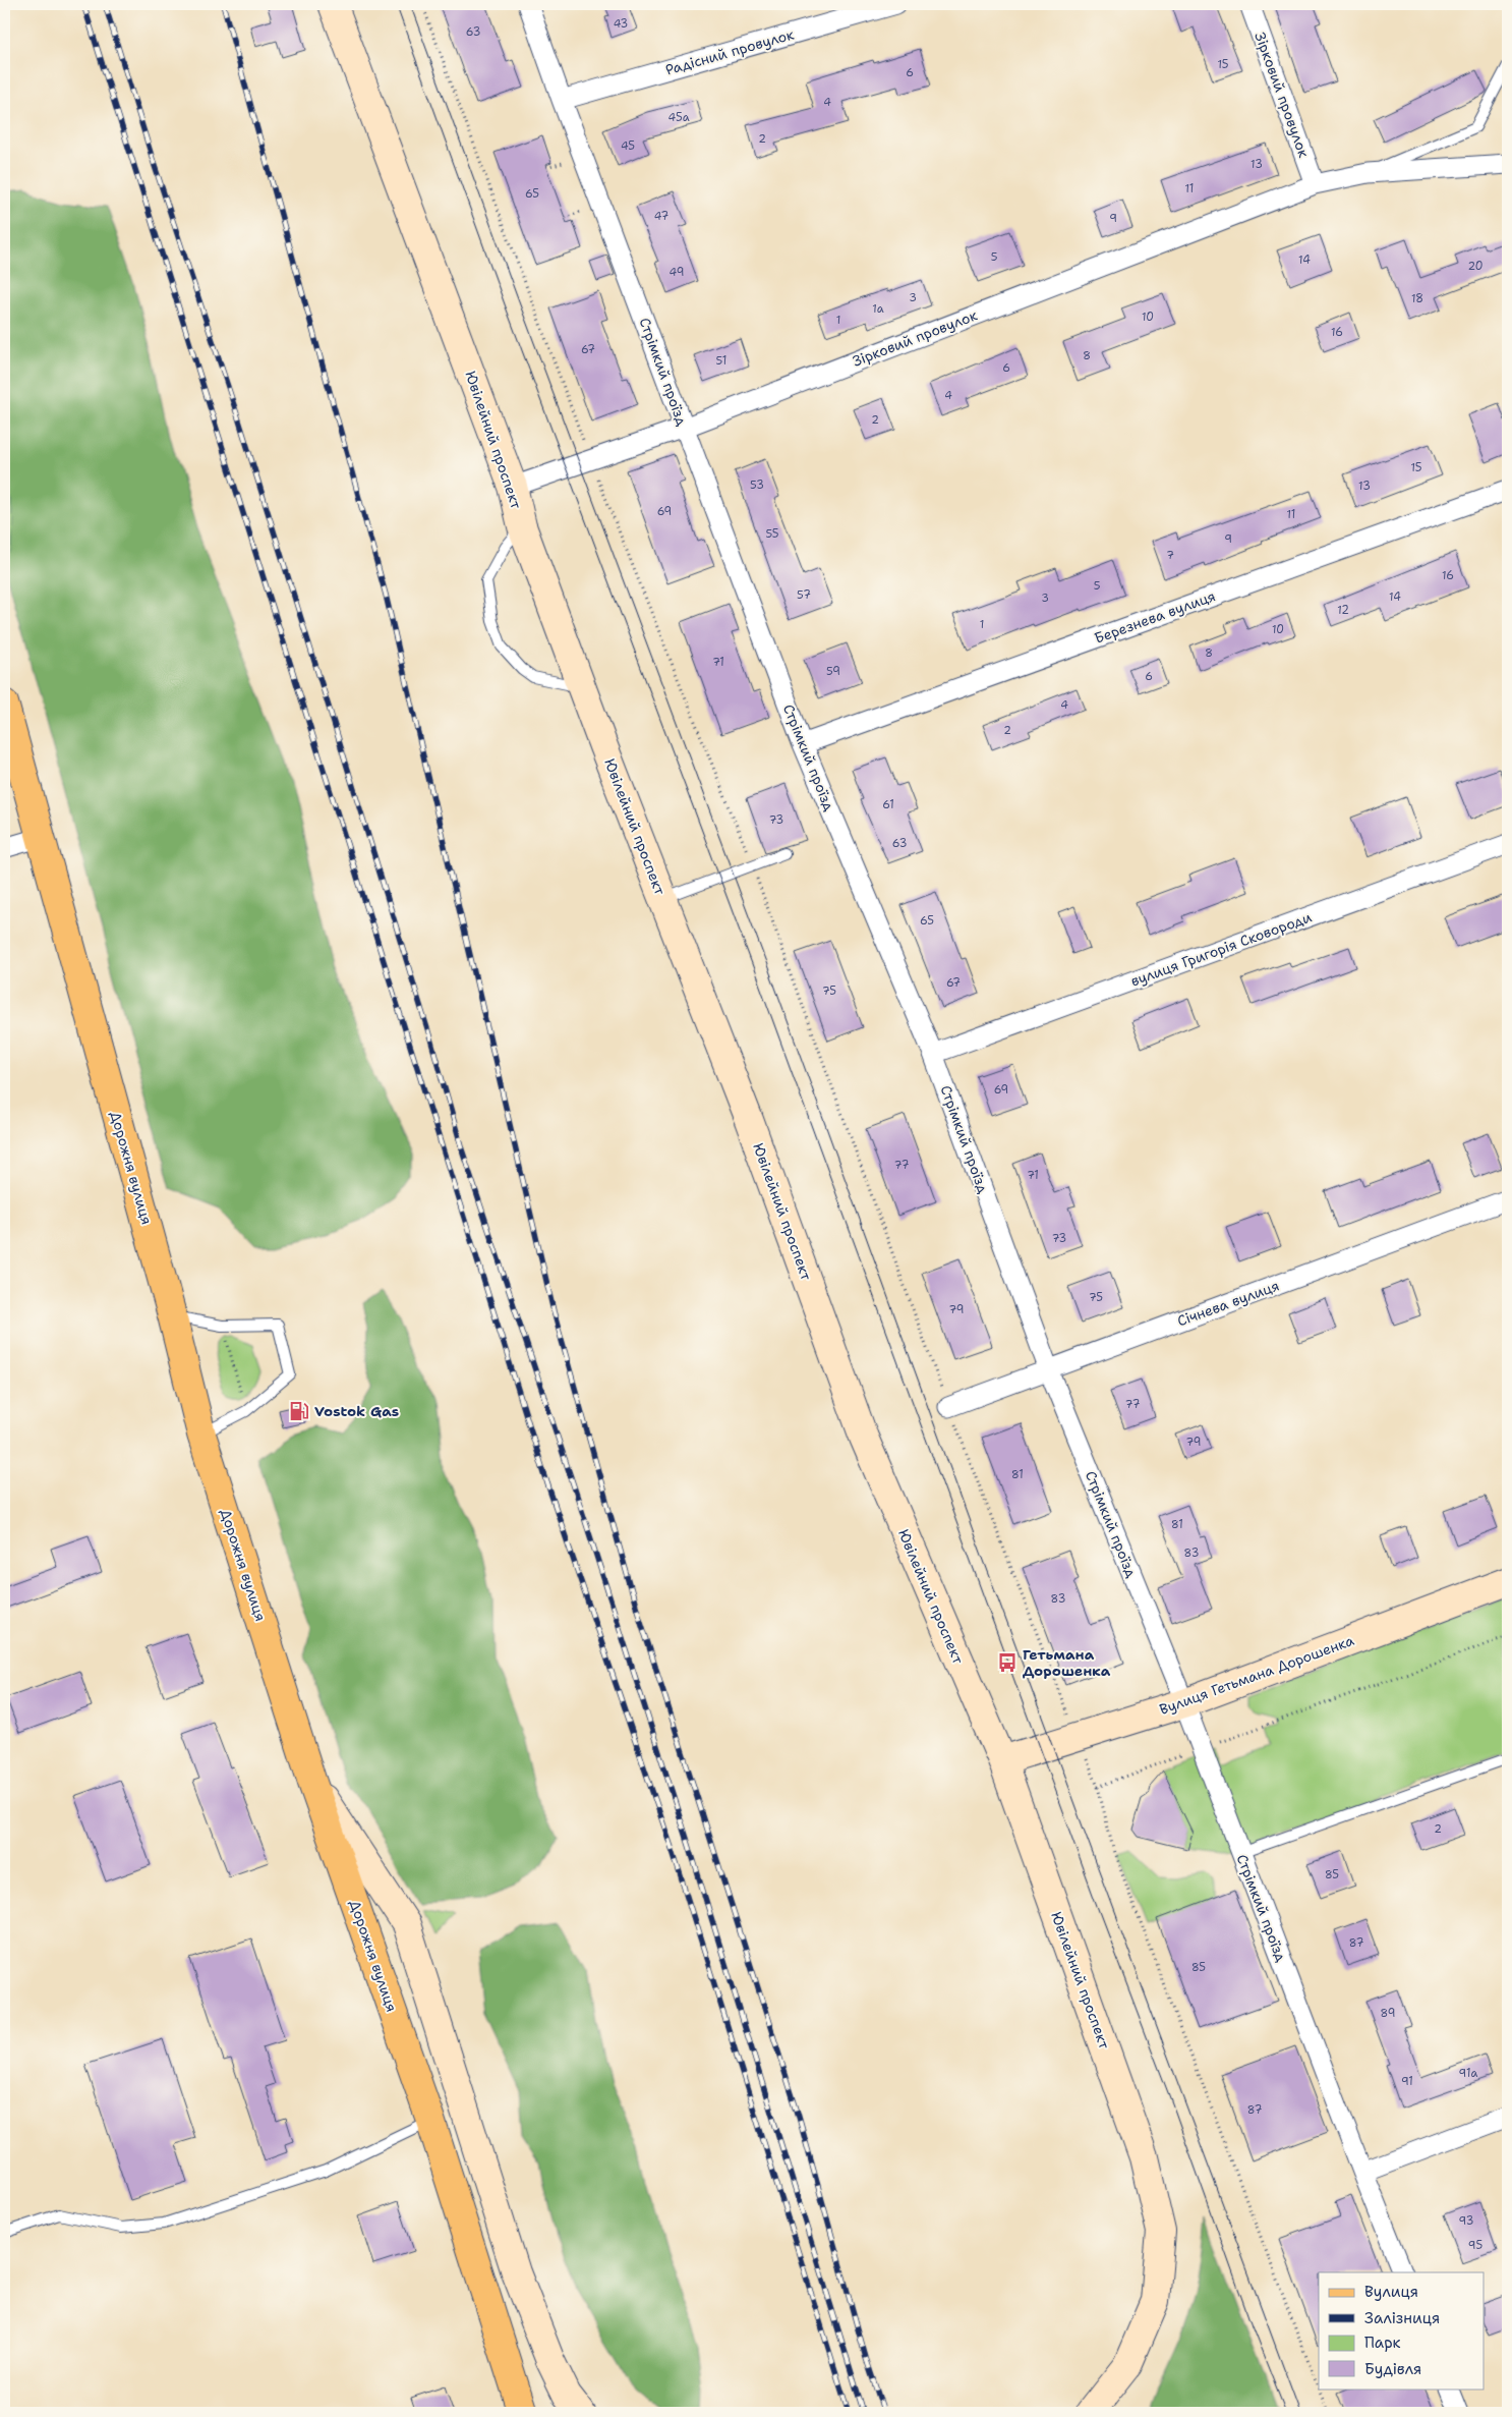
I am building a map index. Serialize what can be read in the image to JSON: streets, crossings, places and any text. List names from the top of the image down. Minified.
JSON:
{"streets":{"main road":["Ювілейний проспект","Дорожня вулиця","Вулиця Гетьмана Дорошенка"],"street":["Радісний провулок","Зірковий провулок","Стрімкий проїзд","Березнева вулиця","вулиця Григорія Сковороди","Січнева вулиця"]},"crossings":[["Радісний провулок","Стрімкий проїзд"],["Зірковий провулок","Стрімкий проїзд"],["Зірковий провулок","Ювілейний проспект"],["Стрімкий проїзд","Березнева вулиця"],["Стрімкий проїзд","вулиця Григорія Сковороди"],["Стрімкий проїзд","Січнева вулиця"],["Стрімкий проїзд","Вулиця Гетьмана Дорошенка"],["Ювілейний проспект","Вулиця Гетьмана Дорошенка"]],"places":{"fuel station":["Vostok Gas"],"bus stop":["Гетьмана Дорошенка"]},"house_numbers":["43","63","15","6","4","45а","2","45","13","11","65","47","9","5","14","20","49","3","18","1а","10","1","16","67","8","51","6","4","2","15","53","13","69","11","55","9","7","16","5","57","14","3","12","1","10","8","71","59","6","4","2","61","73","63","65","67","75","69","77","71","73","75","79","77","79","81","81","83","83","2","85","87","85","89","91а","91","87","93","95"],"legend":["Вулиця","Залізниця","Парк","Будівля"]}
